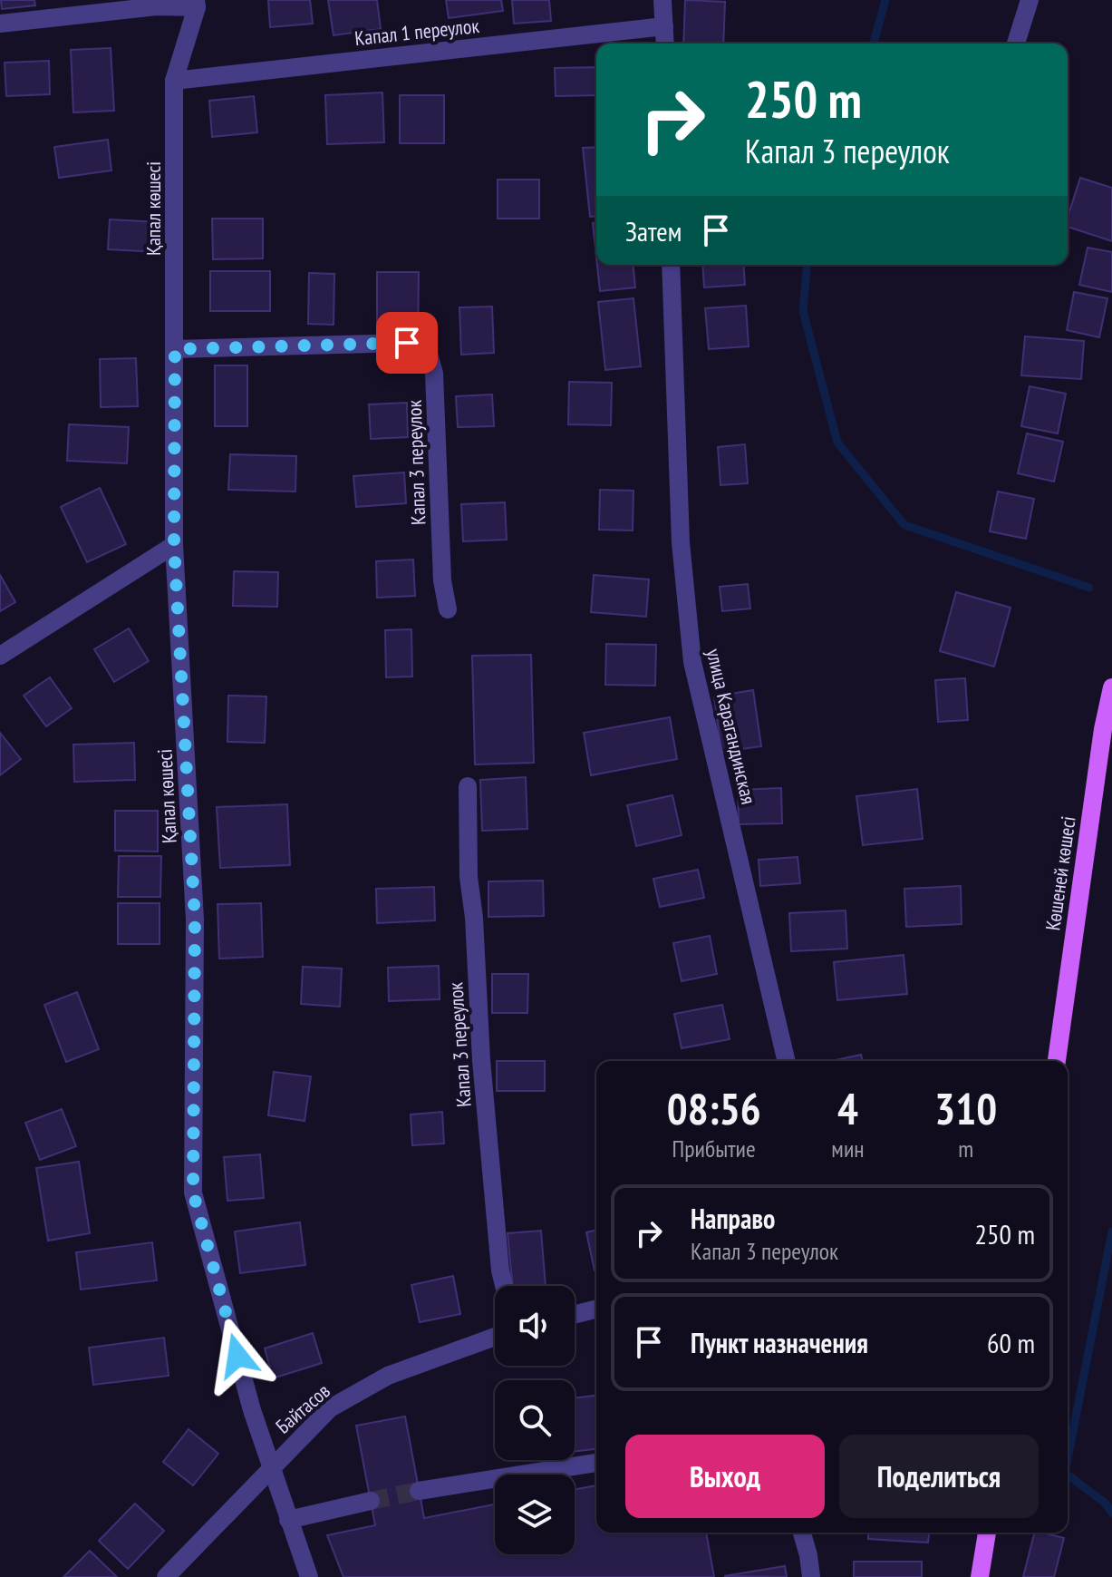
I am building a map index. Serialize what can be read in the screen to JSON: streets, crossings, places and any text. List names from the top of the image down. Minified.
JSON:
{"streets":{"main road":["Көшеней көшесі"],"street":["Капал 1 переулок","Қапал көшесі","Капал 3 переулок","улица Карагандинская","Байтасов"]},"crossings":[["Капал 1 переулок","Қапал көшесі"],["Қапал көшесі","Капал 3 переулок"],["Қапал көшесі","Байтасов"]],"page":{"turn":["250 m","Капал 3 переулок"],"then":"Затем","eta":["08:56","Прибытие","4","мин","310","m"],"list":[{"name":"Направо","note":"Капал 3 переулок","value":"250 m"},{"name":"Пункт назначения","value":"60 m"}],"buttons":["Выход","Поделиться"]}}
